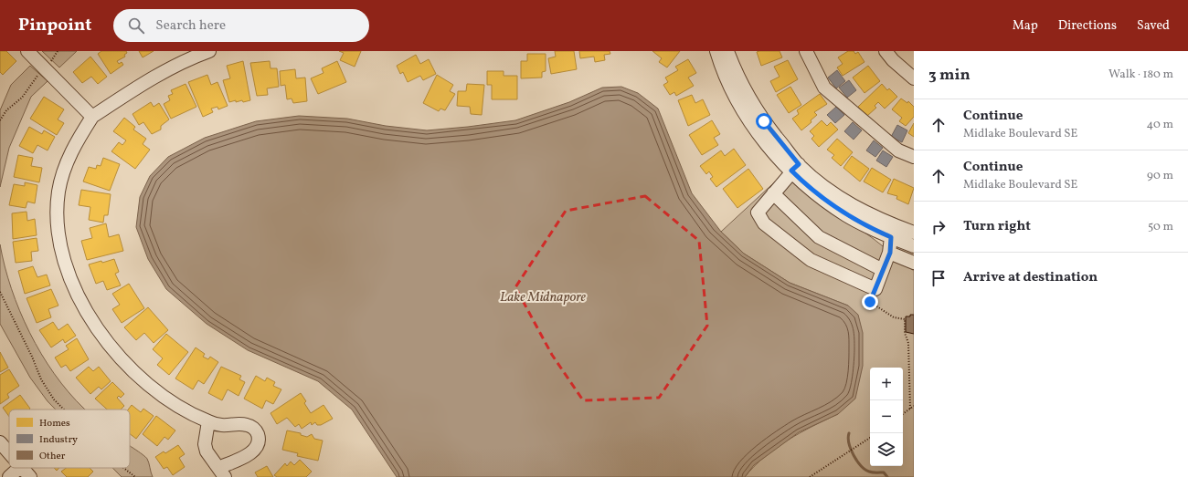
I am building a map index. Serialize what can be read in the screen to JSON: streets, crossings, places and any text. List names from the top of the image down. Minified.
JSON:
{"water":["Lake Midnapore"],"legend":["Homes","Industry","Other"],"page":{"header":"Pinpoint","search":"Search here","nav":["Map","Directions","Saved"],"heading":["3 min","Walk · 180 m"],"list":[["Continue","Midlake Boulevard SE","40 m"],["Continue","Midlake Boulevard SE","90 m"],["Turn right","50 m"],"Arrive at destination"],"map_buttons":["+","−"]}}
